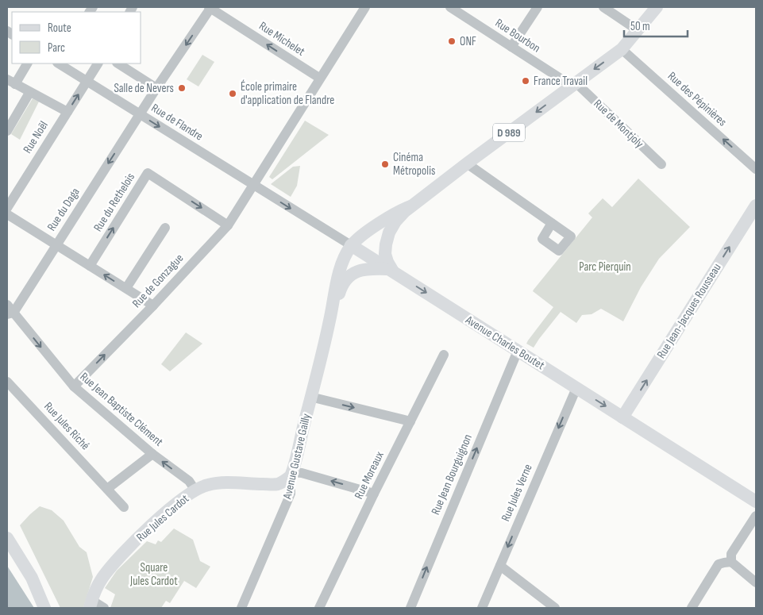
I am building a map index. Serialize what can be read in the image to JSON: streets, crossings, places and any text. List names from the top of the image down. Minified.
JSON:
{"streets":{"main road":["D 989","Rue Jean-Jacques Rousseau","Avenue Charles Boutet","Avenue Gustave Gailly","Rue Jules Cardot"],"street":["Rue Bourbon","Rue Michelet","Rue des Pépinières","Rue de Flandre","Rue de Montjoly","Rue Noël","Rue du Rethelois","Rue du Daga","Rue de Gonzague","Rue Jean Baptiste Clément","Rue Jules Riché","Rue Jean Bourguignon","Rue Moreaux","Rue Jules Verne"]},"crossings":[["Rue Bourbon","Rue de Montjoly"],["Rue Bourbon","D 989"],["Rue Michelet","Rue du Daga"],["Rue Michelet","Rue de Gonzague"],["Rue des Pépinières","D 989"],["Rue de Flandre","Rue Noël"],["Rue de Flandre","Rue du Daga"],["Rue de Flandre","Rue de Gonzague"],["Rue de Flandre","Avenue Charles Boutet"],["Rue de Montjoly","D 989"],["Rue du Rethelois","Rue de Gonzague"],["Rue du Daga","Rue Jean Baptiste Clément"],["Rue de Gonzague","Avenue Charles Boutet"],["Rue de Gonzague","Rue Jean Baptiste Clément"],["Rue Jean-Jacques Rousseau","Avenue Charles Boutet"],["Avenue Charles Boutet","Rue Jean Bourguignon"],["Avenue Charles Boutet","Rue Jules Verne"],["Rue Jean Baptiste Clément","Rue Jules Cardot"],["Avenue Gustave Gailly","Rue Jules Cardot"]],"one_way":["Rue Michelet","Rue des Pépinières","Rue de Flandre","Rue du Daga","Rue Jean-Jacques Rousseau","Avenue Charles Boutet","Rue Jean Bourguignon","Rue Jules Verne"],"parks":["Parc Pierquin","Square Jules Cardot"],"places":["ONF","France Travail","Salle de Nevers","École primaire d'application de Flandre","Cinéma Métropolis"],"legend":["Route","Parc"],"scale_bar":"50 m"}
